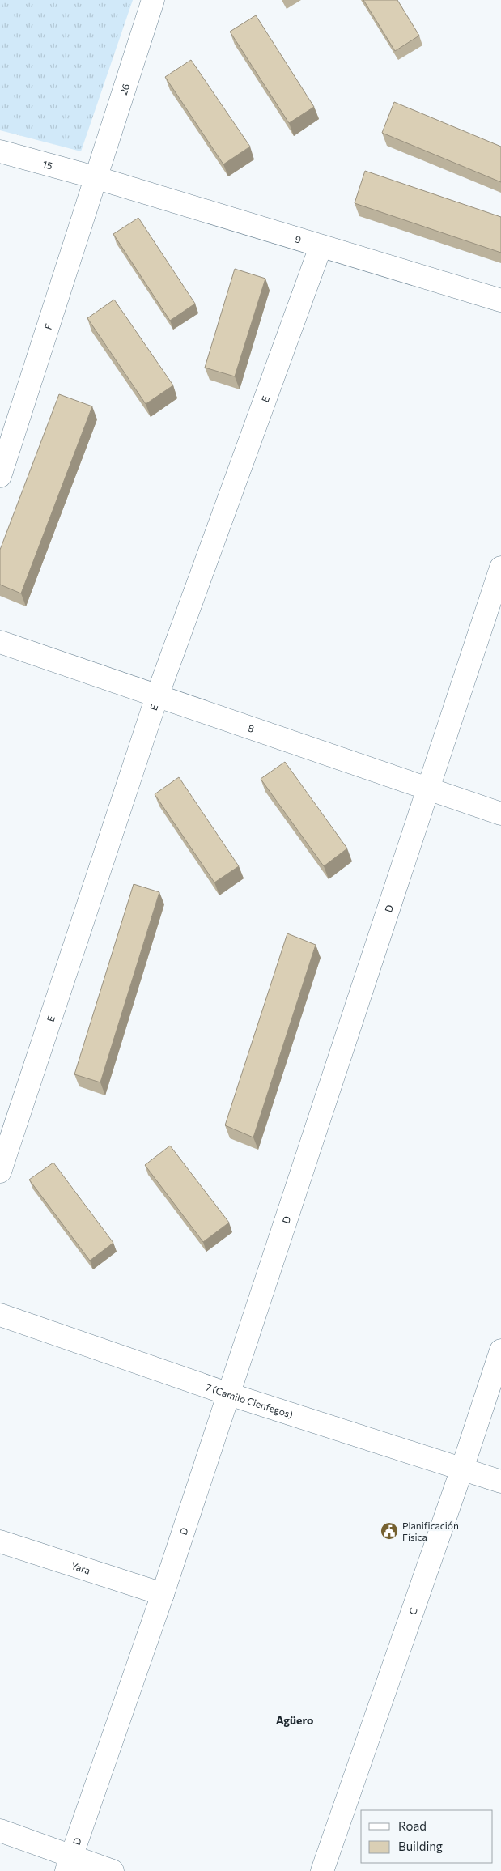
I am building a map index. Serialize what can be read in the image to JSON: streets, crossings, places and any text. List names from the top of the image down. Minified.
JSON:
{"streets":{"street":["26","15","9","F","E","8","D","7 (Camilo Cienfegos)","Yara","C"]},"crossings":[["26","15"],["26","9"],["26","F"],["15","9"],["15","F"],["9","F"],["9","E"],["E","8"],["8","D"],["D","7 (Camilo Cienfegos)"],["D","Yara"],["7 (Camilo Cienfegos)","C"]],"districts":["Agüero"],"places":{"public building":["Planificación Física"]},"legend":["Road","Building"]}
